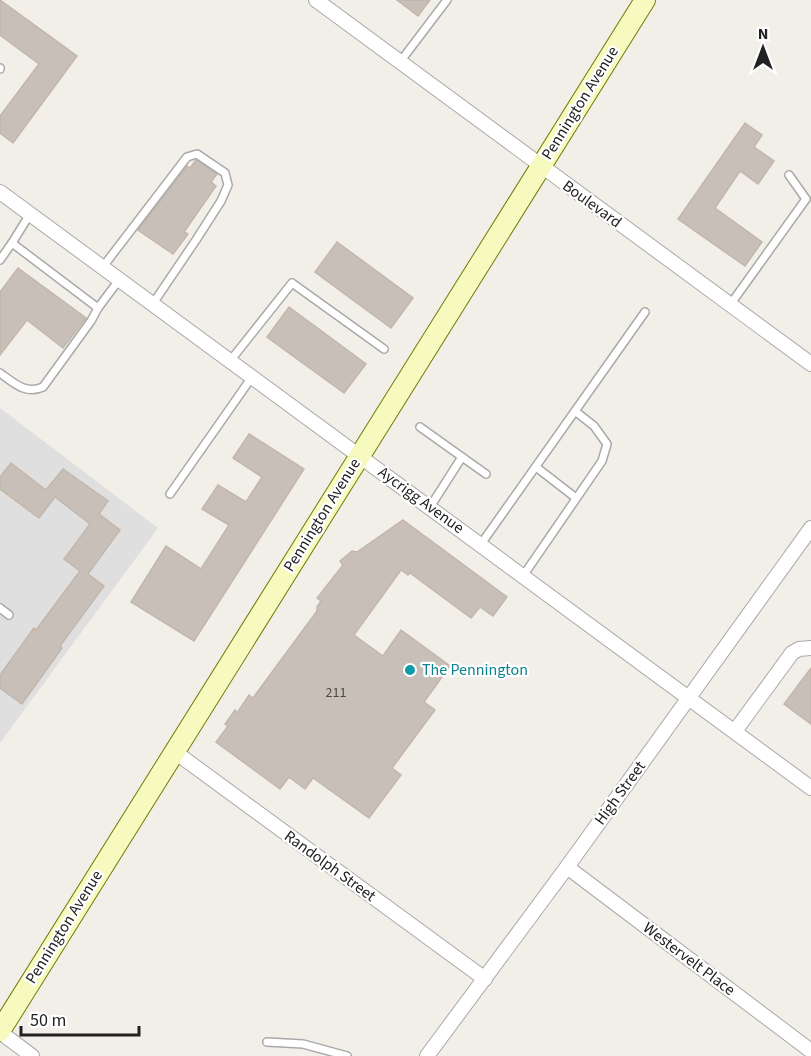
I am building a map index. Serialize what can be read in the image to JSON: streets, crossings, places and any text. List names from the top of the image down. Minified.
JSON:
{"streets":{"street":["Pennington Avenue","Boulevard","Aycrigg Avenue","High Street","Randolph Street","Westervelt Place"]},"crossings":[["Pennington Avenue","Boulevard"],["Pennington Avenue","Aycrigg Avenue"],["Pennington Avenue","Randolph Street"],["Aycrigg Avenue","High Street"],["High Street","Randolph Street"],["High Street","Westervelt Place"]],"places":["The Pennington"],"house_numbers":["211"],"scale_bar":"50 m","north":"top"}
